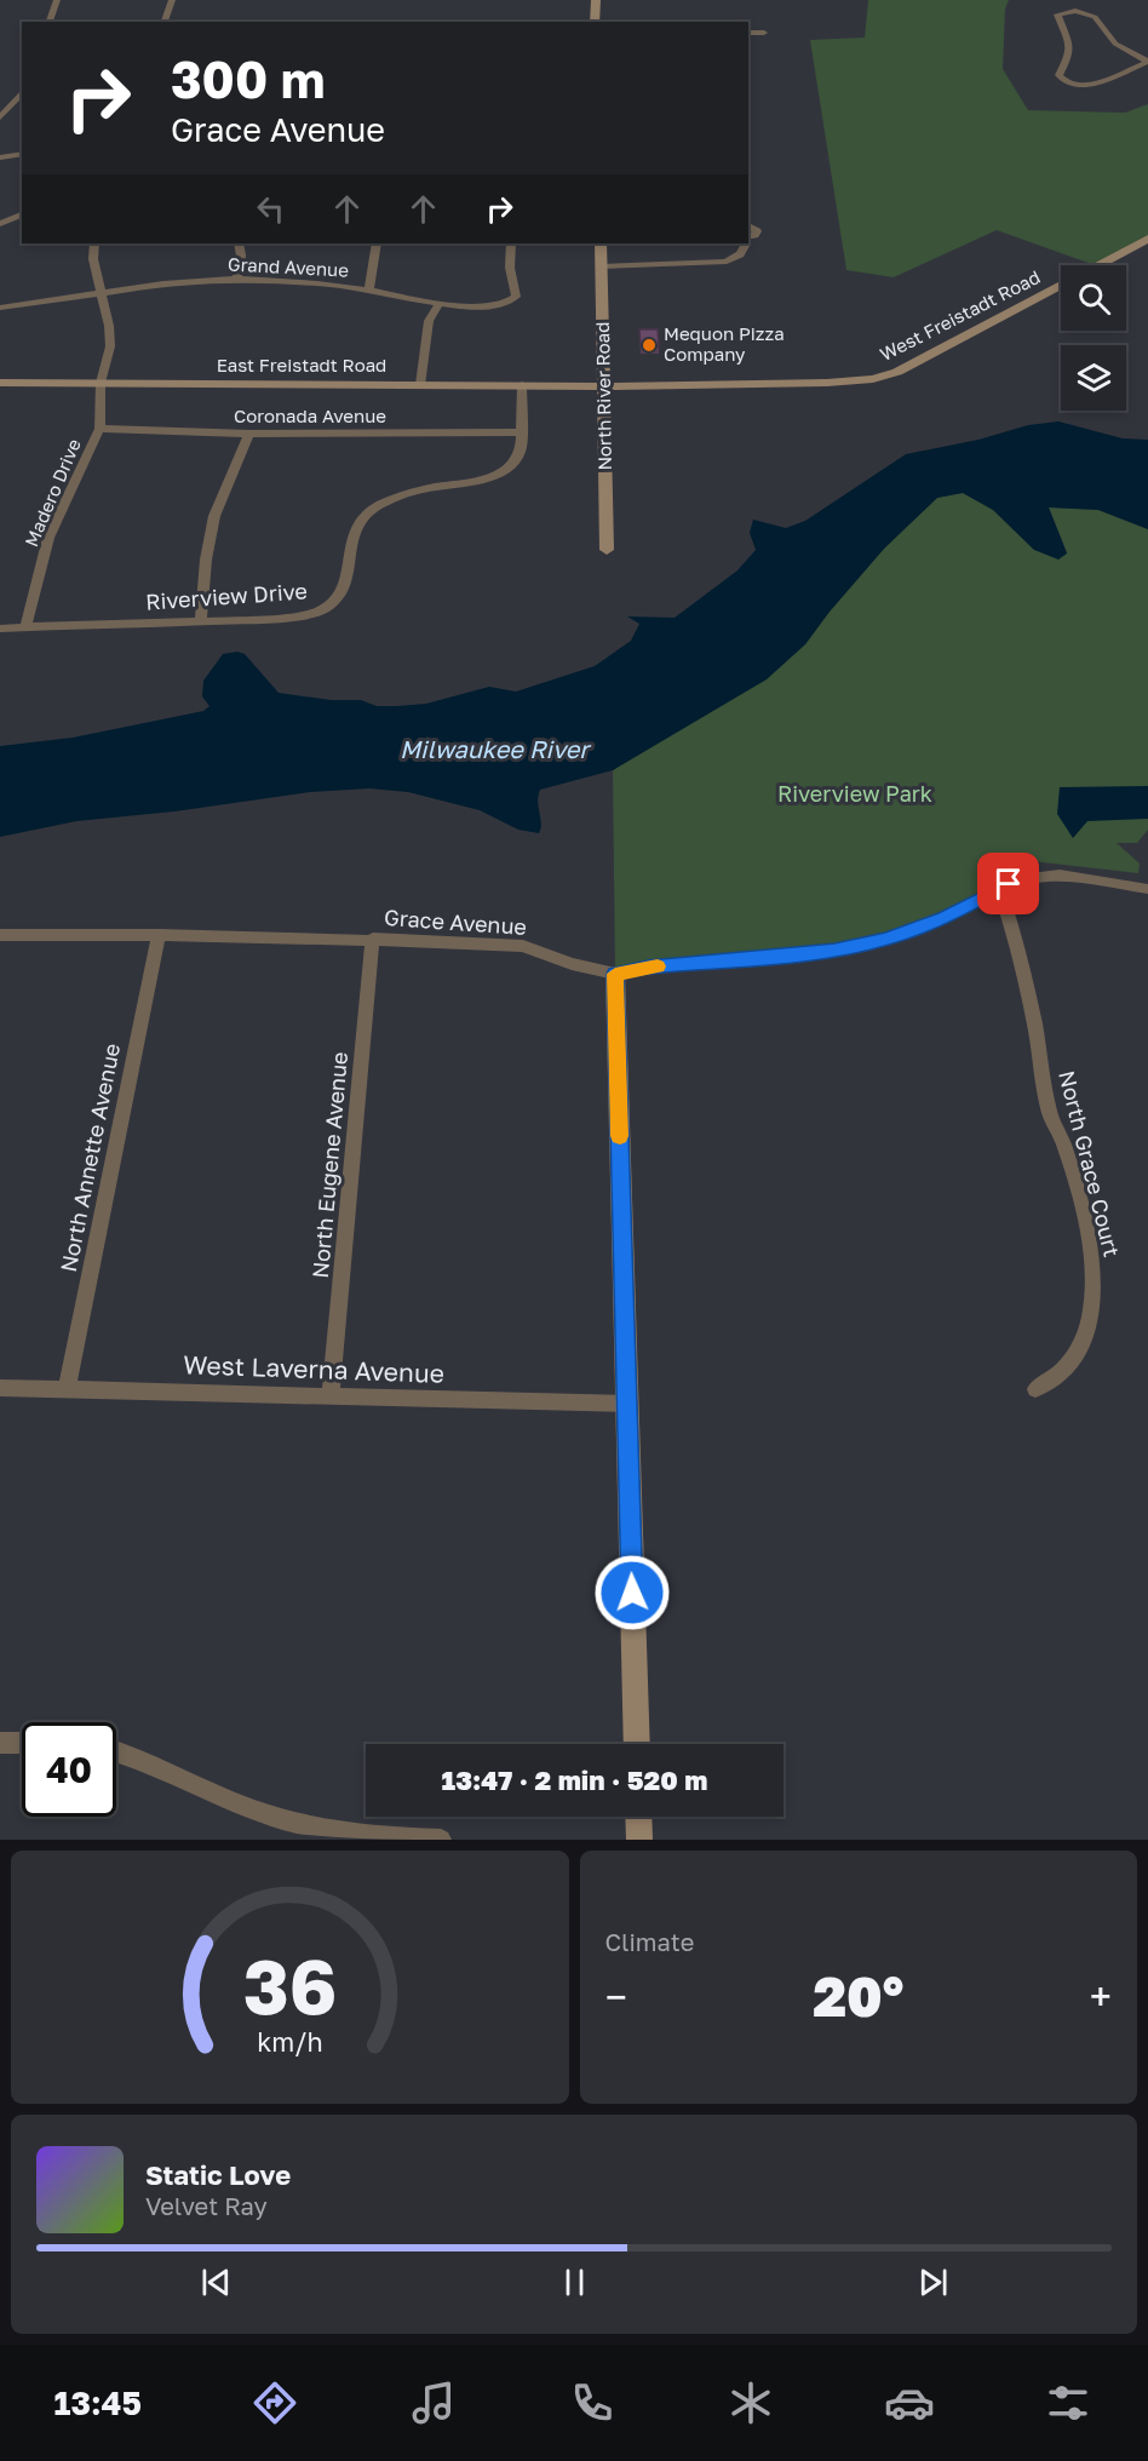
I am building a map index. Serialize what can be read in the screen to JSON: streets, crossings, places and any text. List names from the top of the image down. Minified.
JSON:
{"streets":{"street":["Grand Avenue","West Freistadt Road","East Freistadt Road","North River Road","Coronada Avenue","Madero Drive","Riverview Drive","Grace Avenue","North Annette Avenue","North Grace Court","North Eugene Avenue","West Laverna Avenue"]},"crossings":[["Grand Avenue","Madero Drive"],["West Freistadt Road","East Freistadt Road"],["West Freistadt Road","North River Road"],["East Freistadt Road","North River Road"],["East Freistadt Road","Madero Drive"],["East Freistadt Road","Riverview Drive"],["Coronada Avenue","Madero Drive"],["Coronada Avenue","Riverview Drive"],["Madero Drive","Riverview Drive"],["Grace Avenue","North Annette Avenue"],["Grace Avenue","North Grace Court"],["Grace Avenue","North Eugene Avenue"],["North Annette Avenue","West Laverna Avenue"],["North Eugene Avenue","West Laverna Avenue"]],"water":["Milwaukee River"],"parks":["Riverview Park"],"places":["Mequon Pizza Company"],"page":{"turn":["300 m","Grace Avenue"],"limit":"40","trip":"13:47 · 2 min · 520 m","tile":"Climate","heat":["−","20°","+"],"song":["Static Love","Velvet Ray"],"tabs":"13:45","gauge":["36","km/h"]}}
